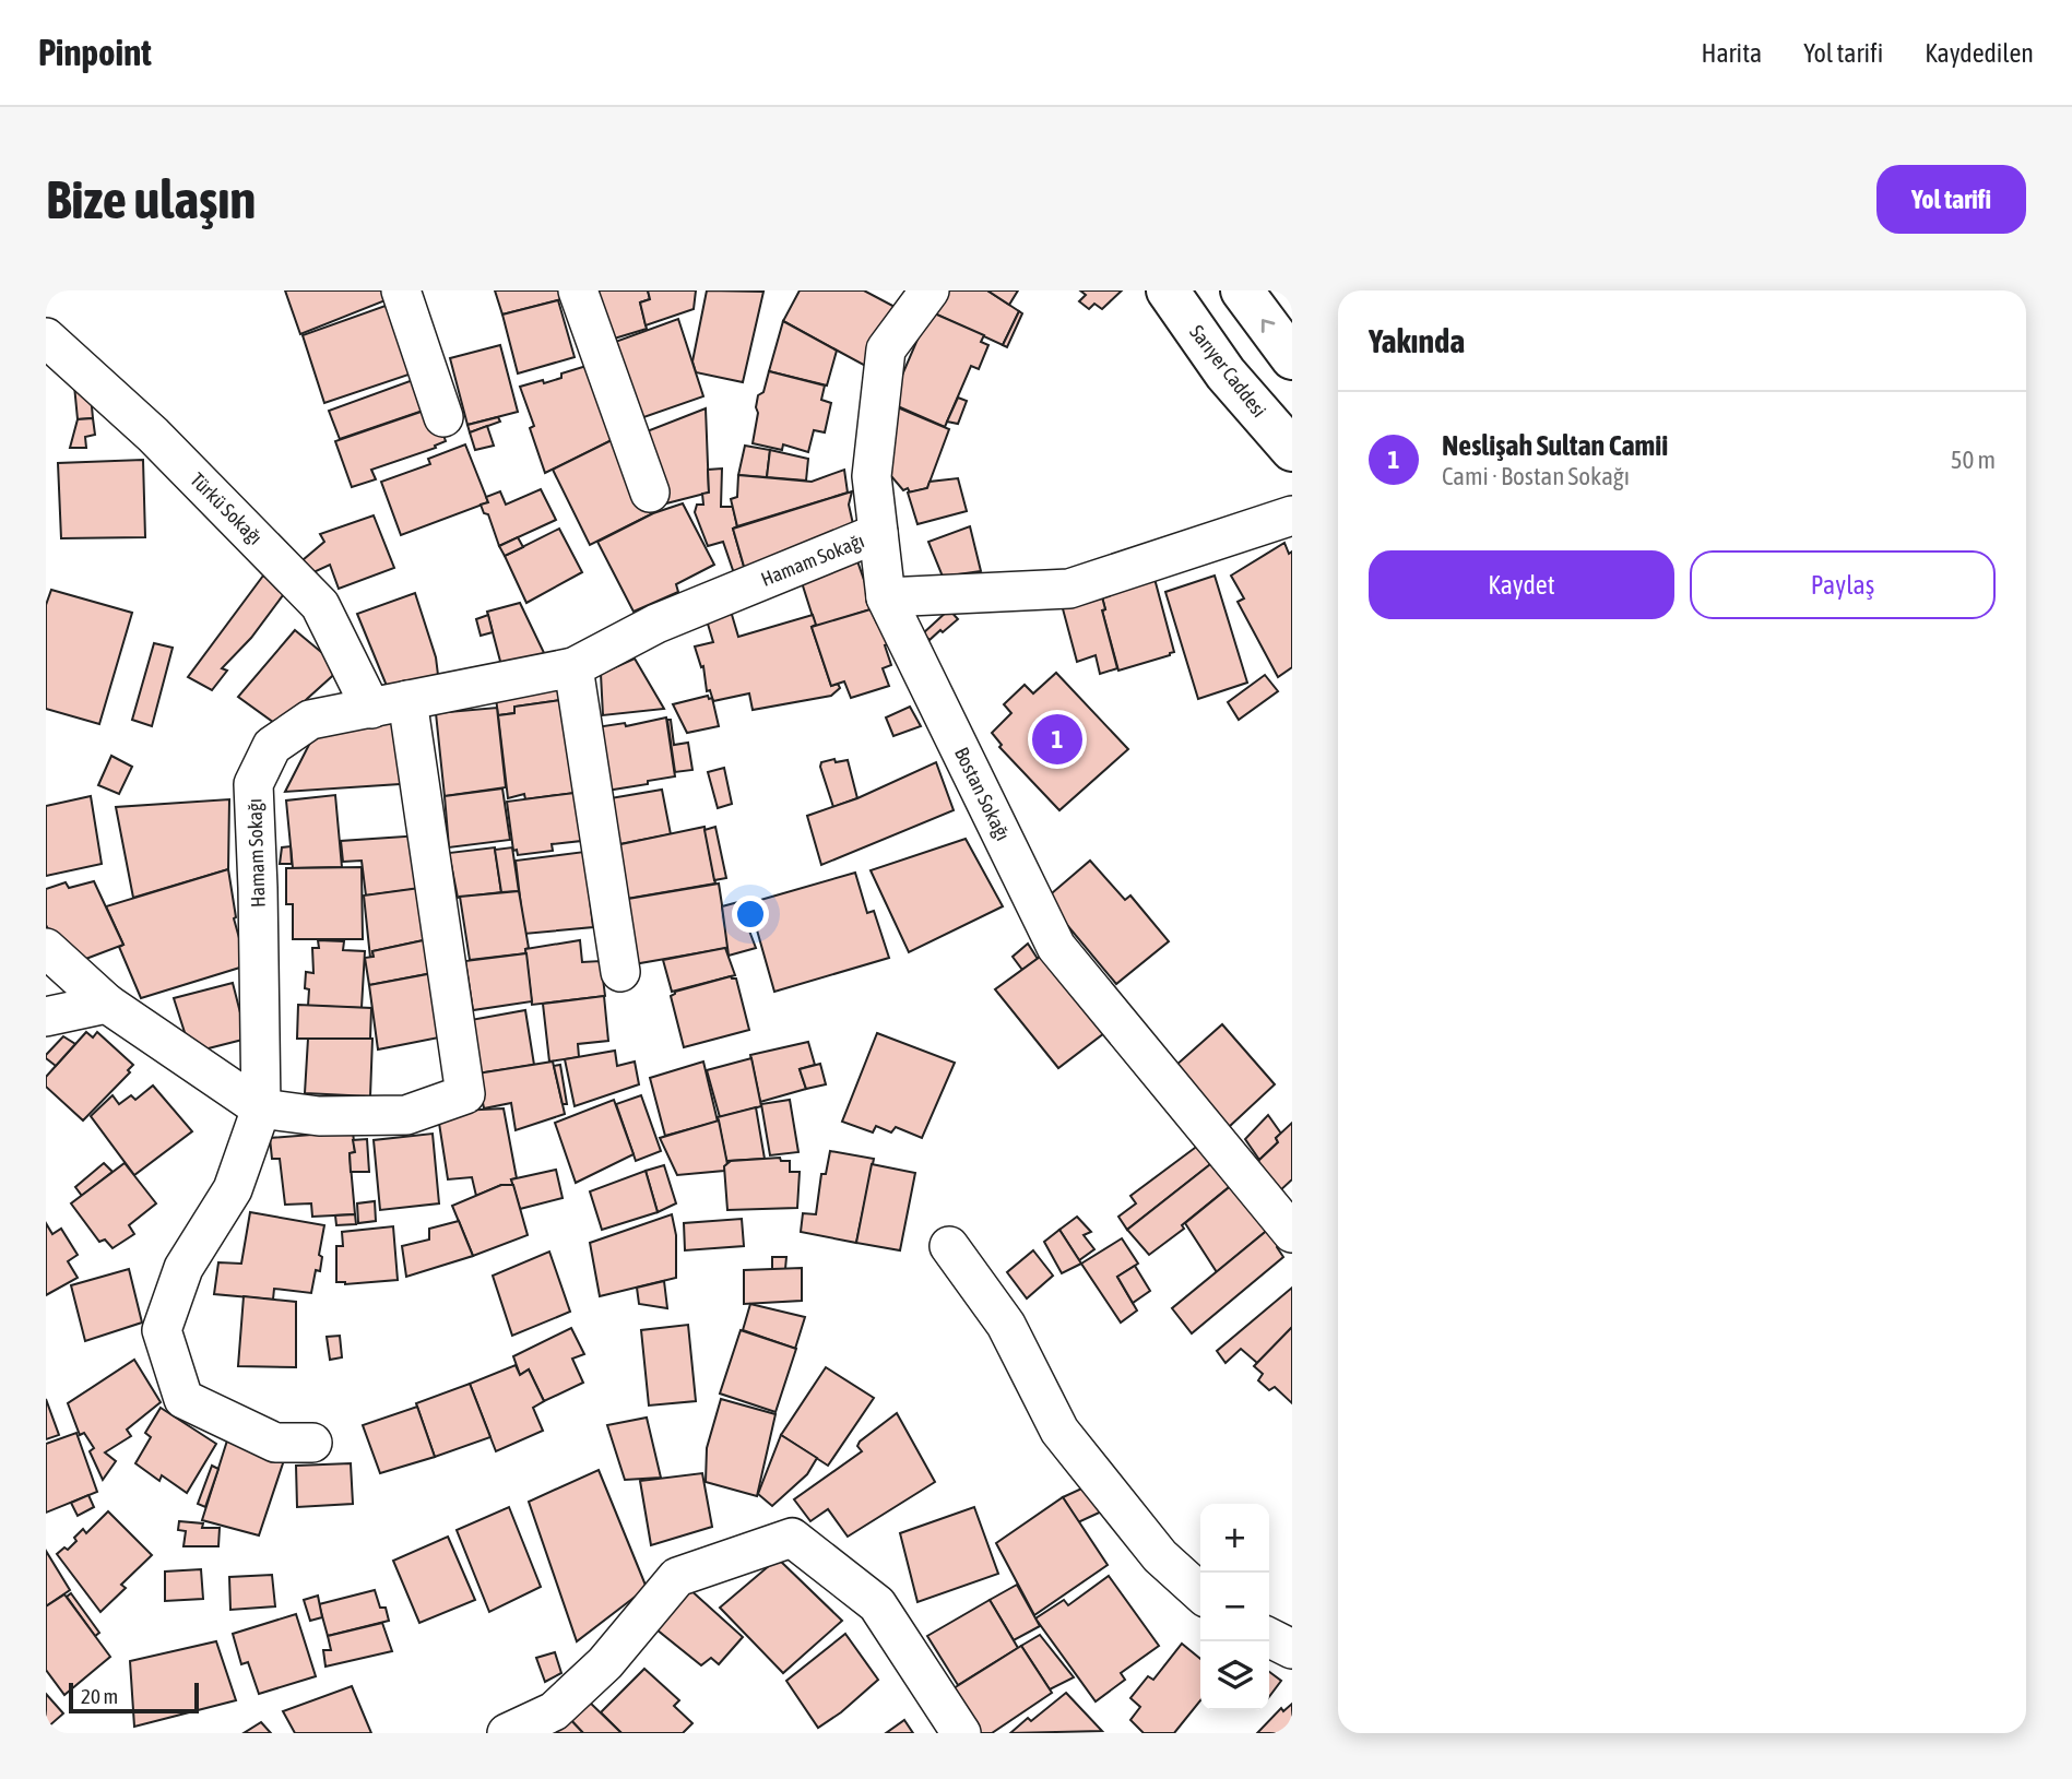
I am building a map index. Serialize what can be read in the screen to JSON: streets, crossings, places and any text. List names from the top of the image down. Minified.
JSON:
{"streets":{"main road":["Sarıyer Caddesi"],"street":["Türkü Sokağı","Hamam Sokağı","Bostan Sokağı"]},"crossings":[["Türkü Sokağı","Hamam Sokağı"],["Hamam Sokağı","Bostan Sokağı"]],"scale_bar":"20 m","page":{"header":"Pinpoint","nav":["Harita","Yol tarifi","Kaydedilen"],"buttons":["Yol tarifi",["Kaydet","Paylaş"]],"title":"Bize ulaşın","heading":"Yakında","list":[{"mark":"1","name":"Neslişah Sultan Camii","note":"Cami · Bostan Sokağı","value":"50 m"}],"pins":"1","map_buttons":["+","−"],"scale":"20 m"}}
